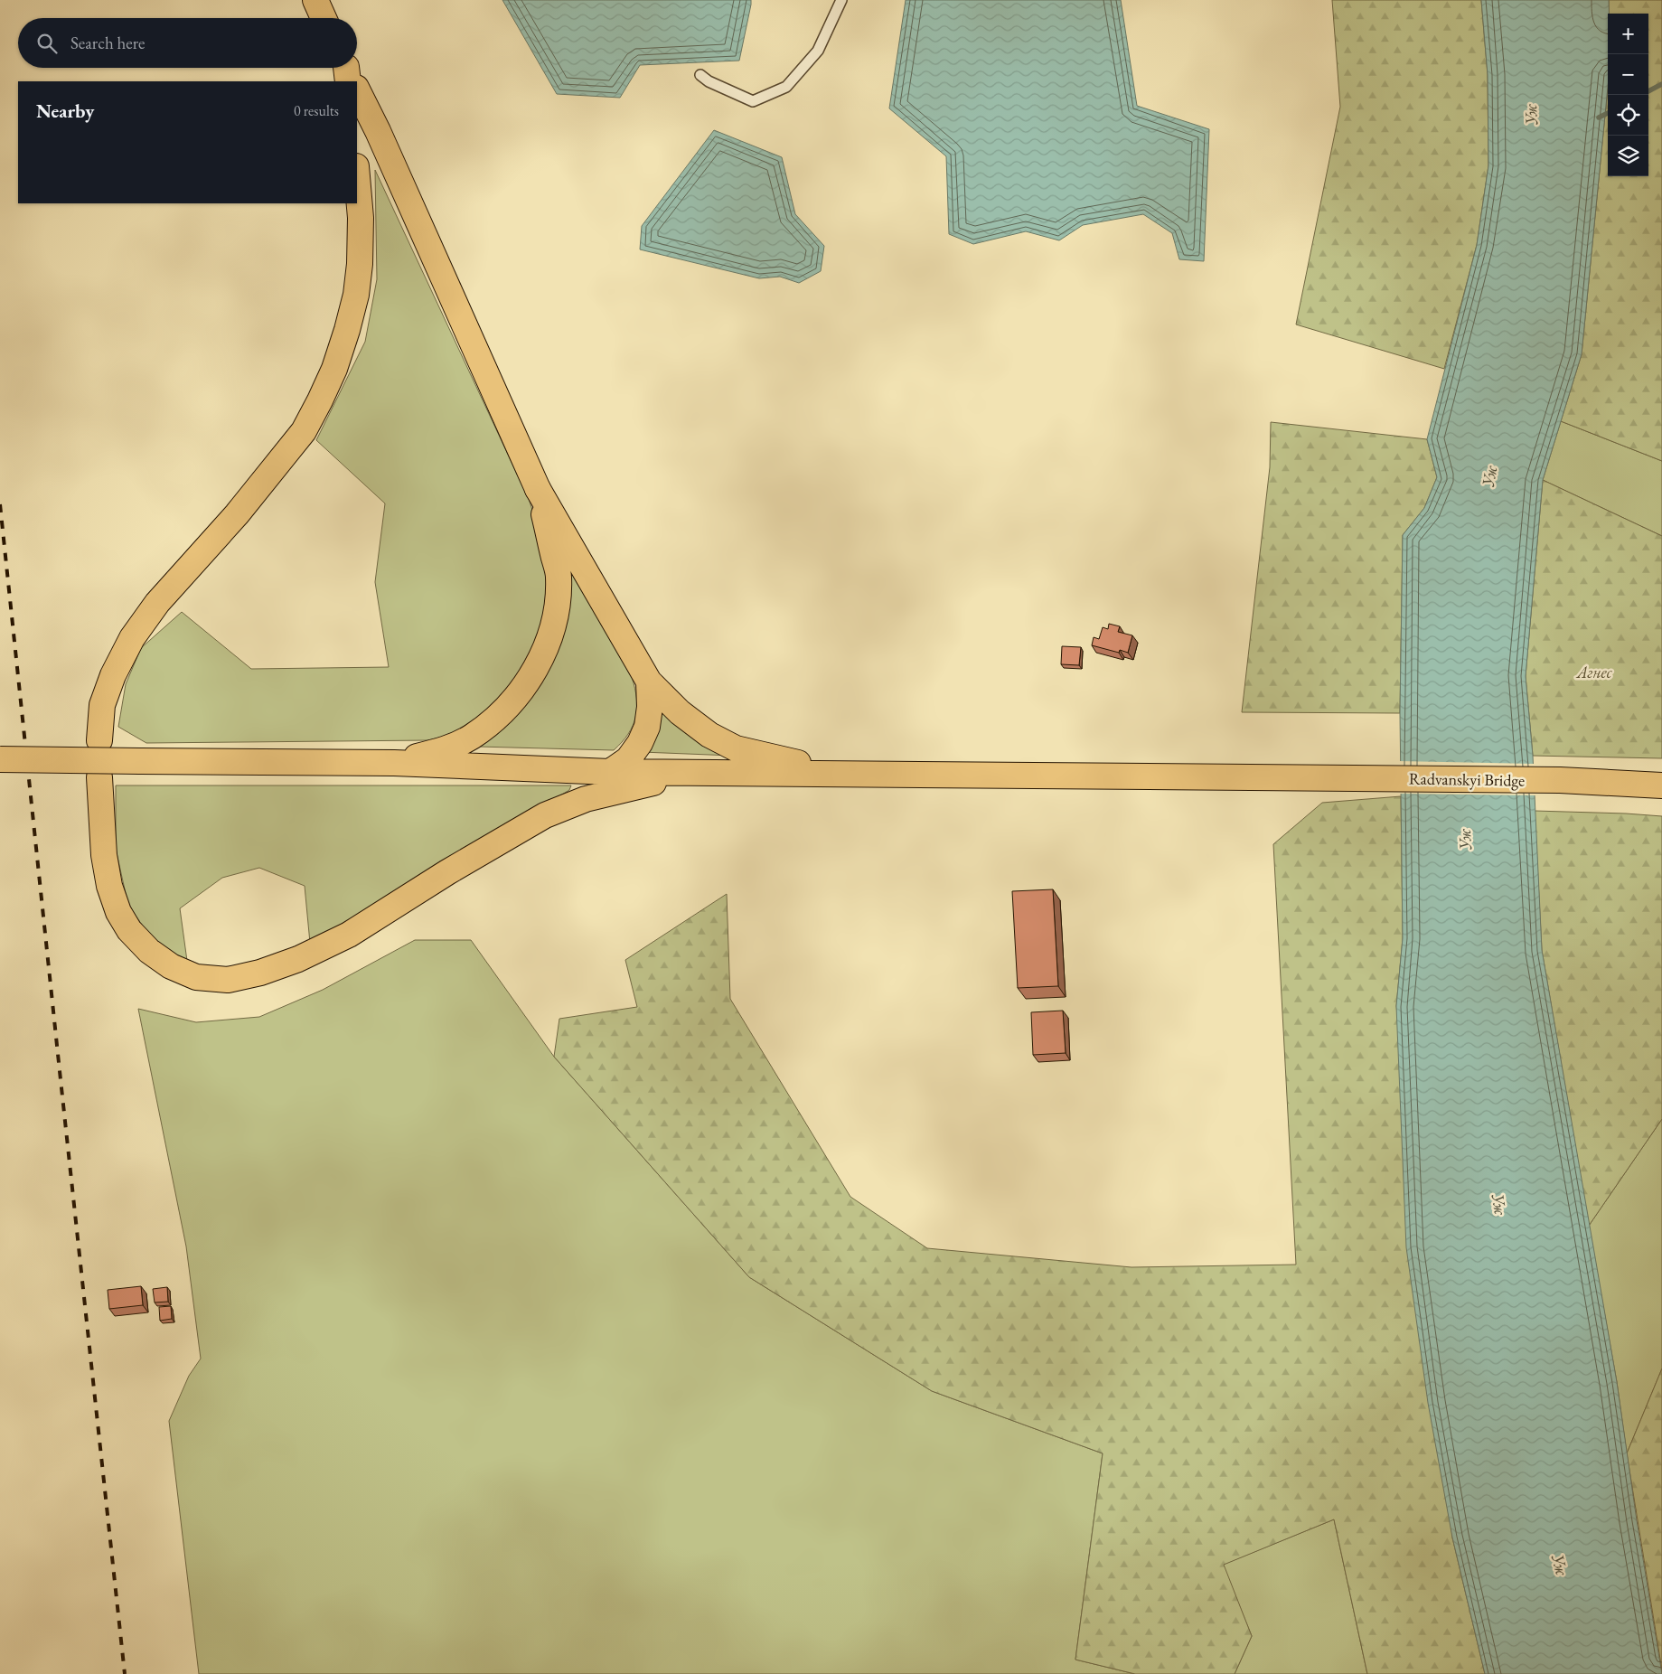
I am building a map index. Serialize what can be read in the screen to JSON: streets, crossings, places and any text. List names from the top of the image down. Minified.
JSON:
{"streets":{"main road":["Radvanskyi Bridge"]},"water":["Уж"],"parks":["Агнес"],"page":{"map_buttons":["+","−"],"search":"Search here","heading":["Nearby","0 results"]}}
